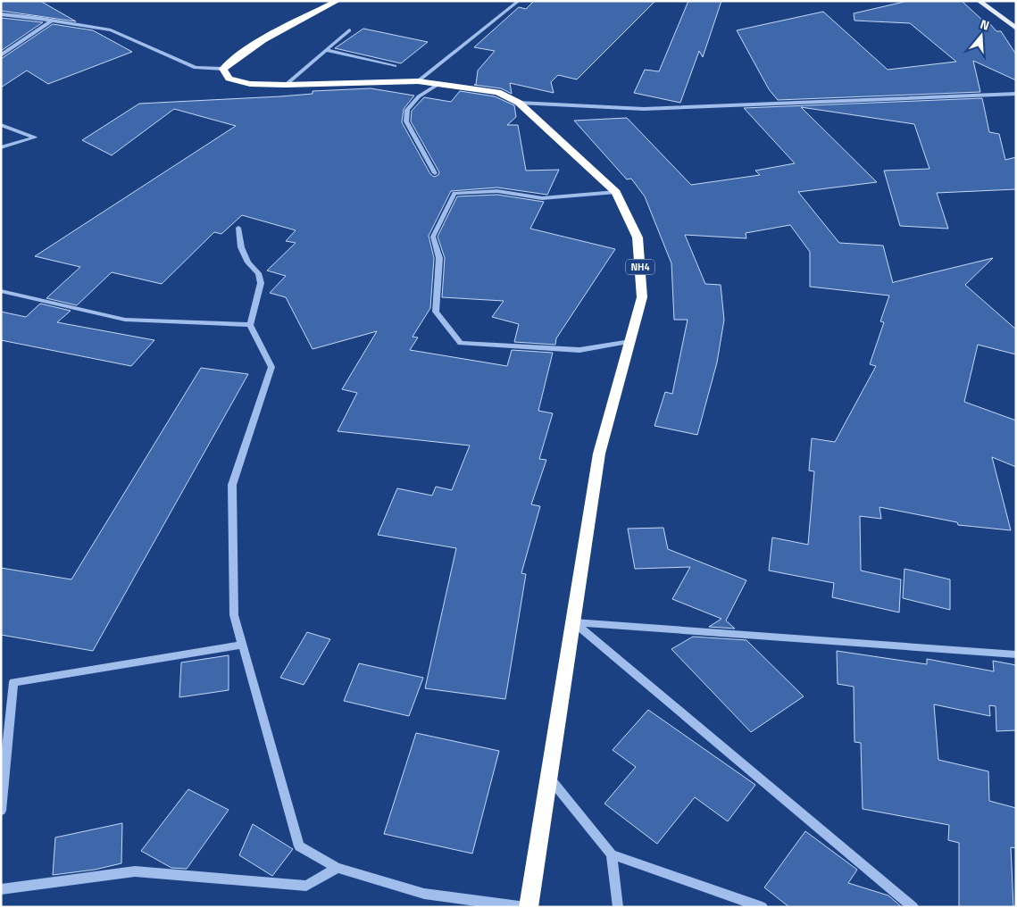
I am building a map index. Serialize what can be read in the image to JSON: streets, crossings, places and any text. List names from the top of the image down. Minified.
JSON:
{"streets":{"highway":["NH4"]},"north":"top"}
